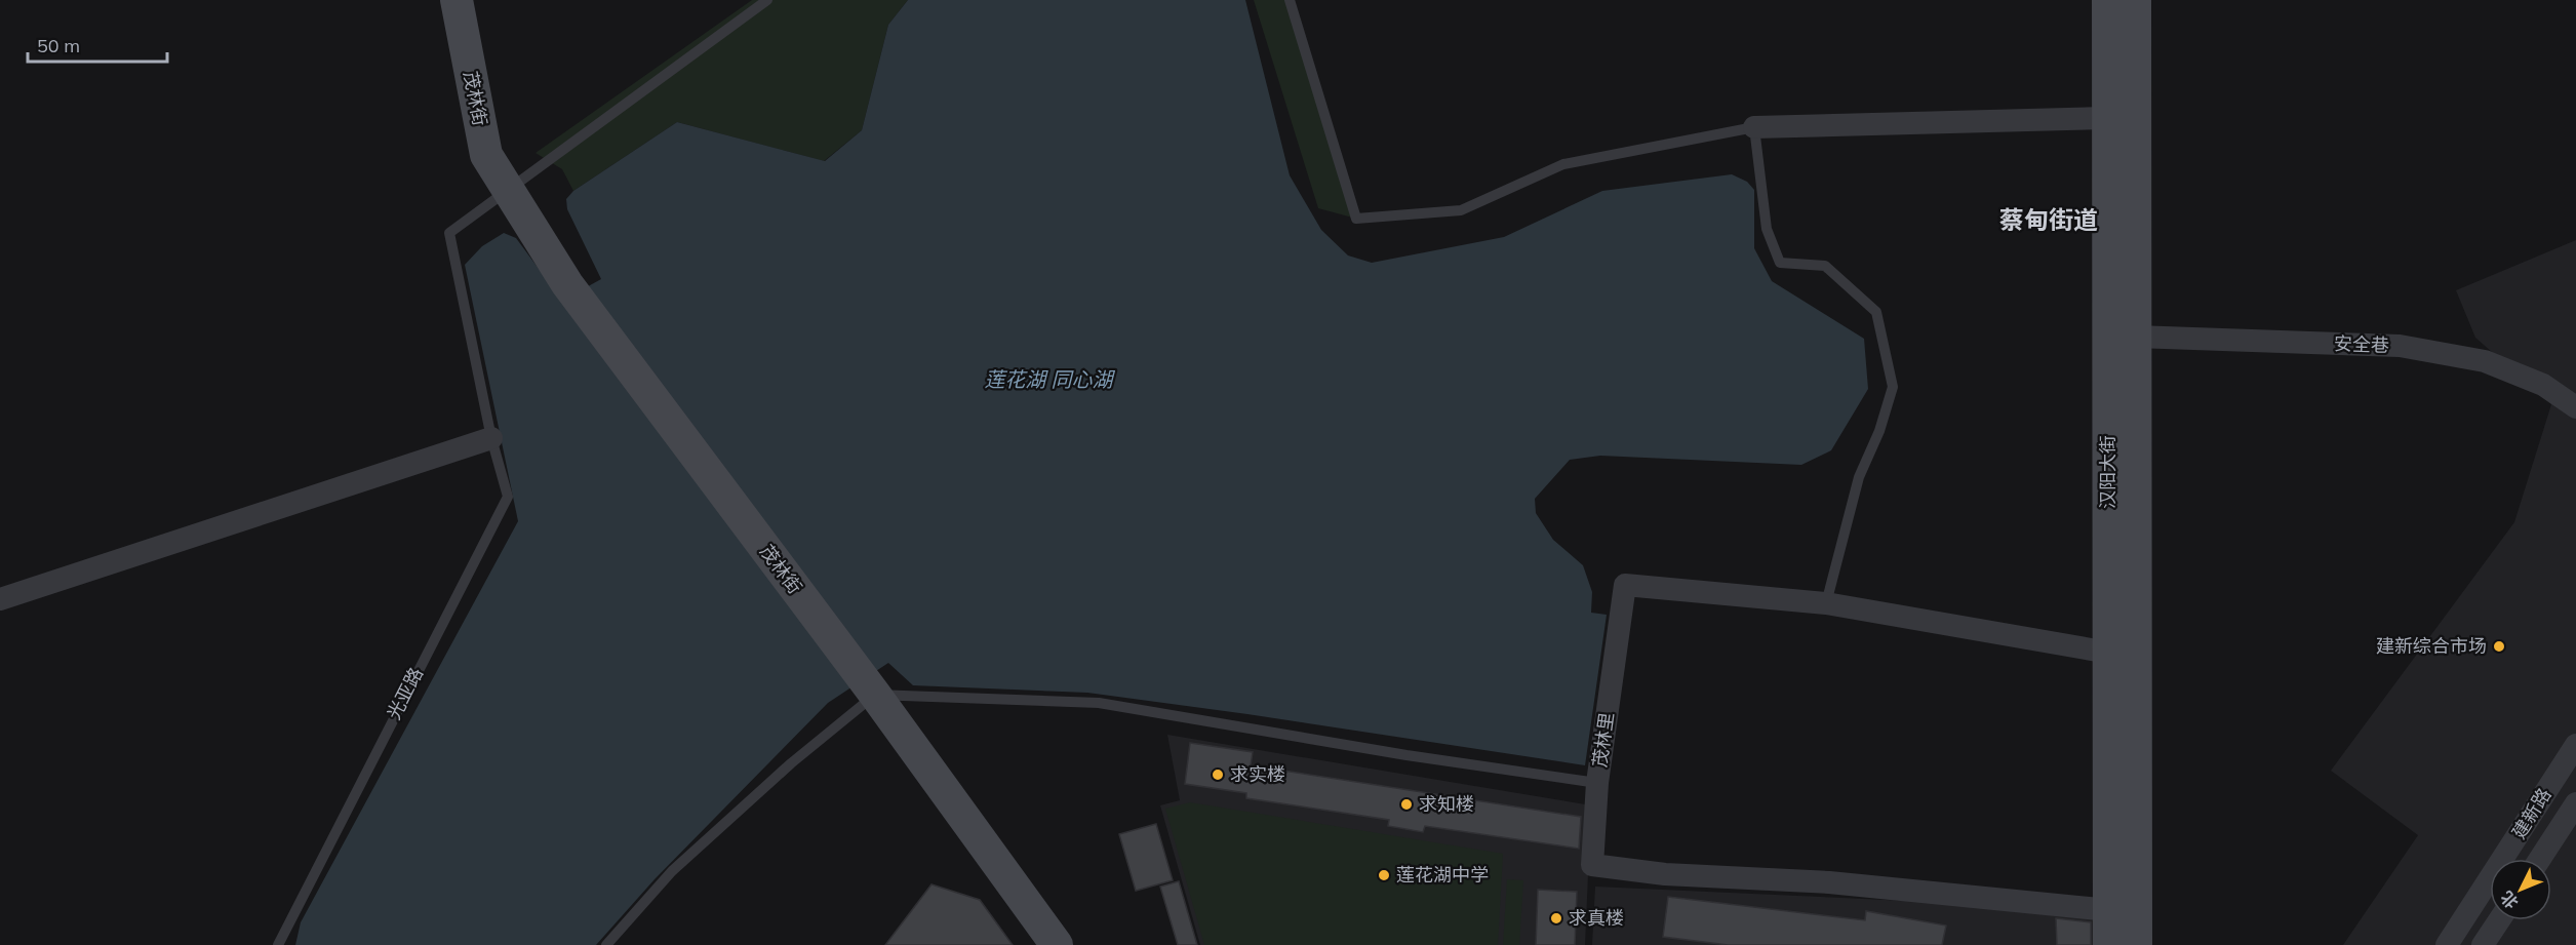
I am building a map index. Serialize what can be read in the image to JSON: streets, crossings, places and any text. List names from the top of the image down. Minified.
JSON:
{"streets":{"street":["茂林街","安全巷","汉阳大街","茂林里","建新路"],"lane":["光亚路"]},"crossings":[["茂林街","光亚路"],["安全巷","汉阳大街"],["汉阳大街","茂林里"]],"districts":["蔡甸街道"],"water":["莲花湖 同心湖"],"places":["建新综合市场","求实楼","求知楼","莲花湖中学","求真楼"],"scale_bar":"50 m","north":"bottom left"}
